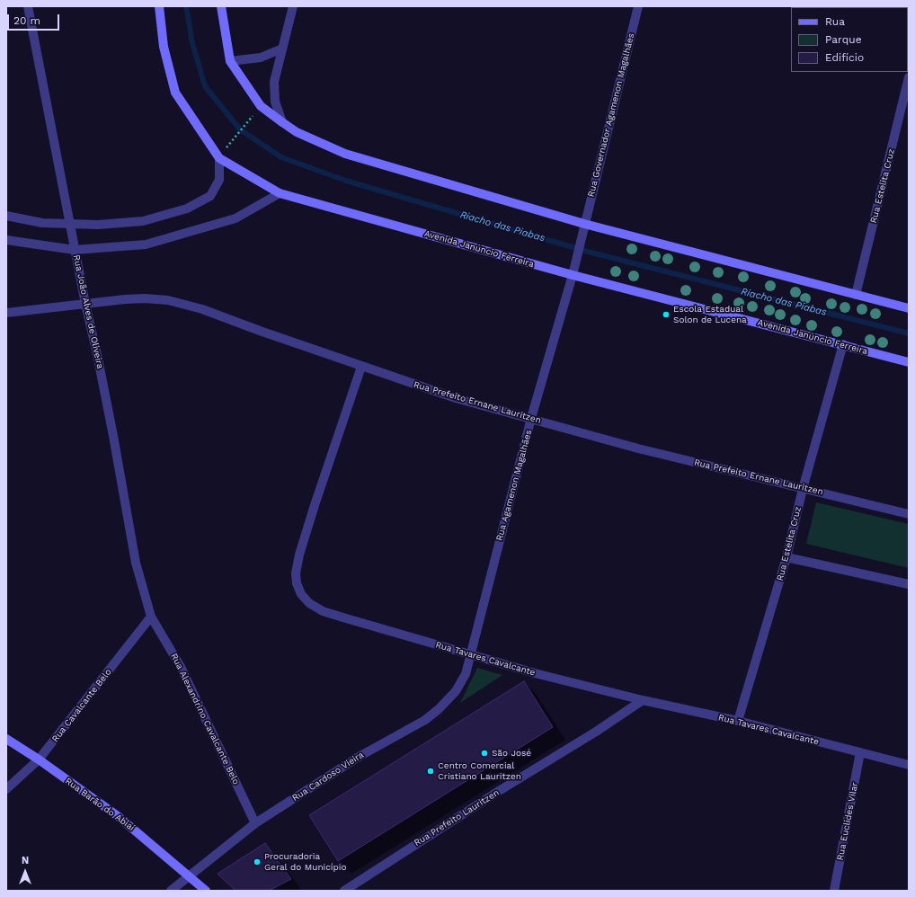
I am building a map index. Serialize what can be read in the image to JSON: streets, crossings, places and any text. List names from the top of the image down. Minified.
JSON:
{"streets":{"main road":["Avenida Janúncio Ferreira","Rua Barão do Abiaí"],"street":["Rua Governador Agamenon Magalhães","Rua Estelita Cruz","Rua João Alves de Oliveira","Rua Prefeito Ernane Lauritzen","Rua Agamenon Magalhães","Rua Tavares Cavalcante","Rua Cavalcante Belo","Rua Alexandrino Cavalcante Belo","Rua Cardoso Vieira","Rua Prefeito Lauritzen","Rua Euclides Vilar"]},"crossings":[["Rua Governador Agamenon Magalhães","Avenida Janúncio Ferreira"],["Rua Governador Agamenon Magalhães","Rua Agamenon Magalhães"],["Rua Estelita Cruz","Avenida Janúncio Ferreira"],["Rua Estelita Cruz","Rua Prefeito Ernane Lauritzen"],["Rua Estelita Cruz","Rua Tavares Cavalcante"],["Avenida Janúncio Ferreira","Rua Agamenon Magalhães"],["Rua João Alves de Oliveira","Rua Prefeito Ernane Lauritzen"],["Rua João Alves de Oliveira","Rua Cavalcante Belo"],["Rua João Alves de Oliveira","Rua Alexandrino Cavalcante Belo"],["Rua Prefeito Ernane Lauritzen","Rua Agamenon Magalhães"],["Rua Prefeito Ernane Lauritzen","Rua Tavares Cavalcante"],["Rua Agamenon Magalhães","Rua Tavares Cavalcante"],["Rua Agamenon Magalhães","Rua Cardoso Vieira"],["Rua Tavares Cavalcante","Rua Cardoso Vieira"],["Rua Tavares Cavalcante","Rua Prefeito Lauritzen"],["Rua Tavares Cavalcante","Rua Euclides Vilar"],["Rua Cavalcante Belo","Rua Alexandrino Cavalcante Belo"],["Rua Cavalcante Belo","Rua Barão do Abiaí"],["Rua Alexandrino Cavalcante Belo","Rua Cardoso Vieira"],["Rua Cardoso Vieira","Rua Barão do Abiaí"]],"water":["Riacho das Piabas"],"places":["Escola Estadual Solon de Lucena","São José","Centro Comercial Cristiano Lauritzen","Procuradoria Geral do Município"],"legend":["Rua","Parque","Edifício"],"scale_bar":"20 m","north":"top"}
